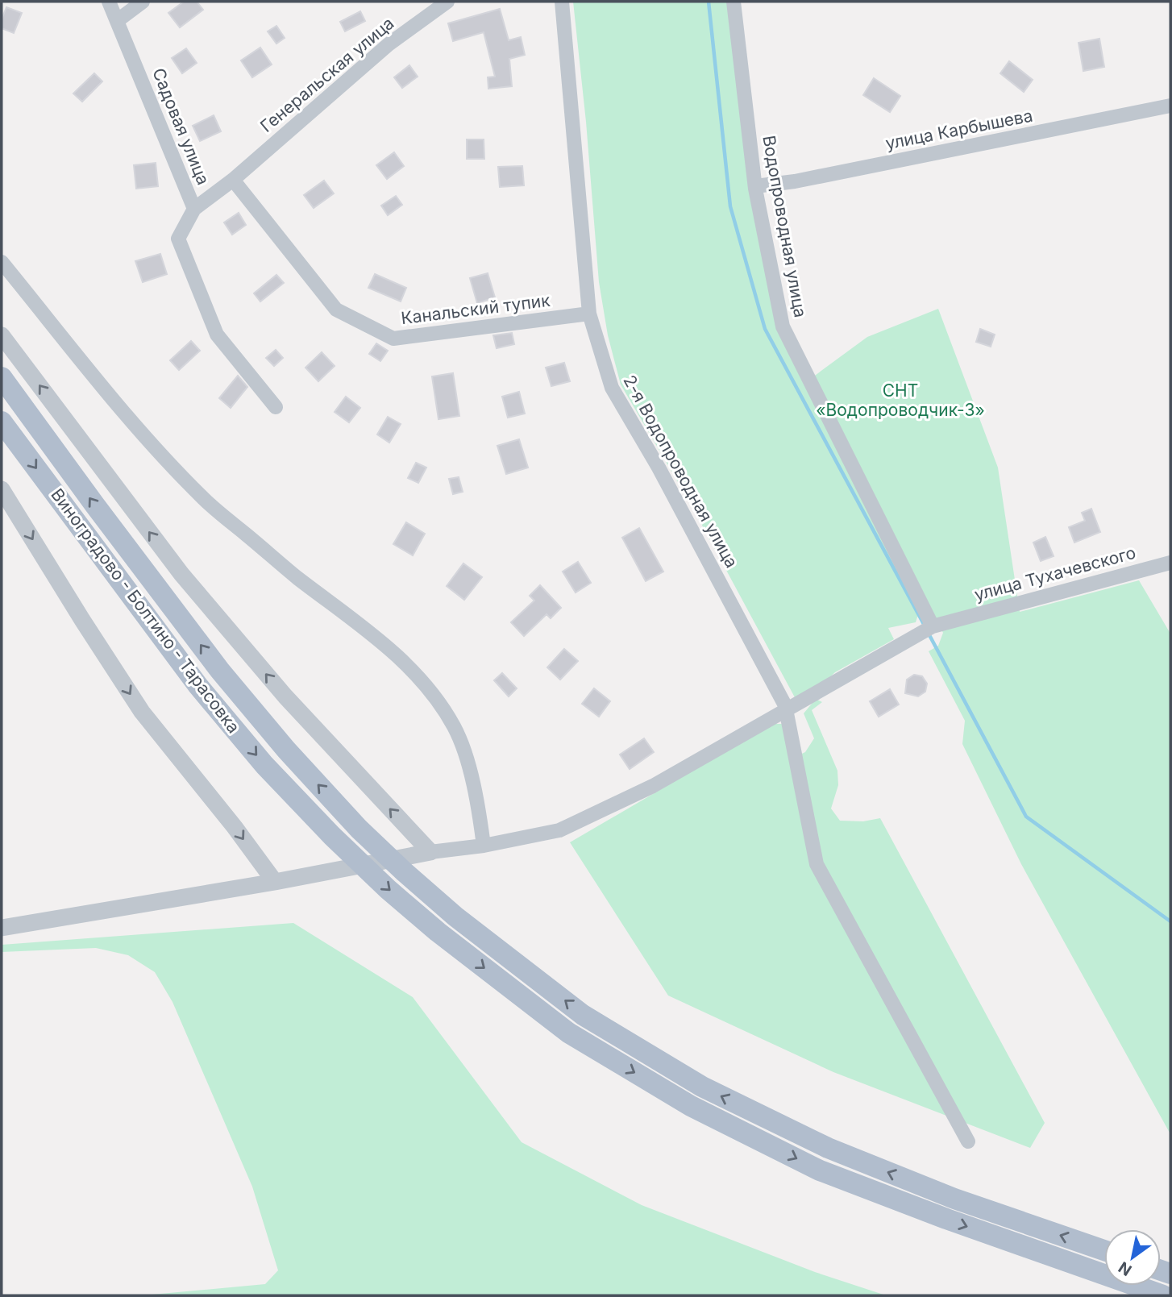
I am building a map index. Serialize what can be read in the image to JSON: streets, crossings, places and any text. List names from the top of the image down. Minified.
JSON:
{"streets":{"main road":["Виноградово - Болтино - Тарасовка"],"street":["Генеральская улица","Садовая улица","улица Карбышева","Водопроводная улица","Канальский тупик","2-я Водопроводная улица","улица Тухачевского"]},"crossings":[["Генеральская улица","Садовая улица"],["Генеральская улица","Канальский тупик"],["улица Карбышева","Водопроводная улица"],["Водопроводная улица","улица Тухачевского"],["Канальский тупик","2-я Водопроводная улица"],["2-я Водопроводная улица","улица Тухачевского"]],"parks":["СНТ «Водопроводчик-3»"],"north":"bottom left"}
